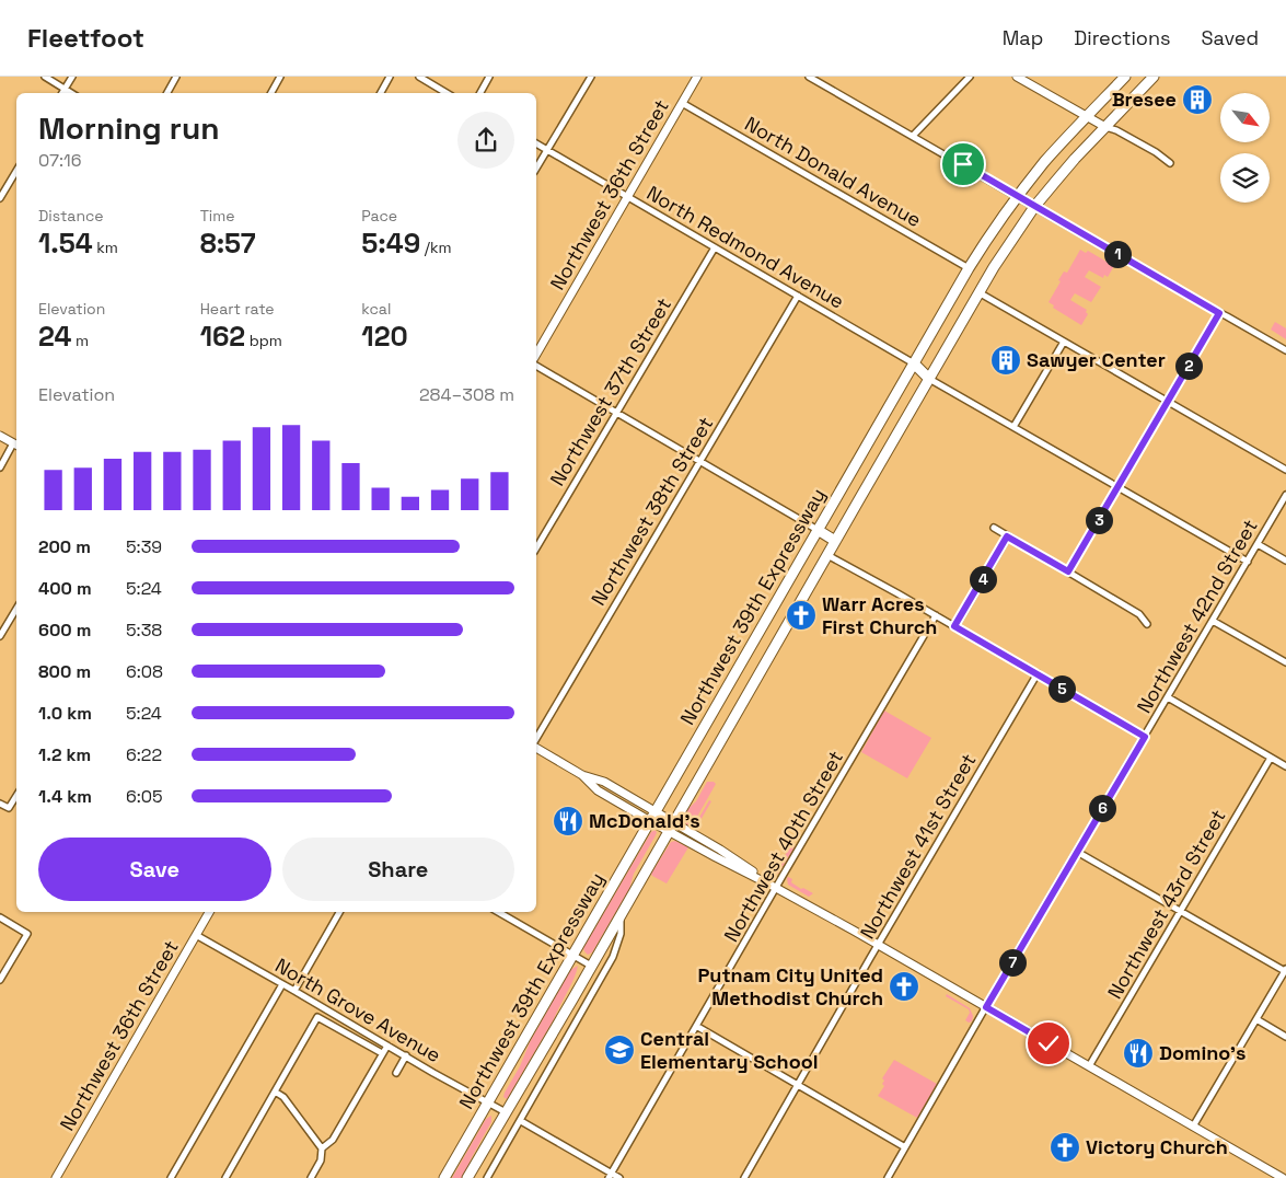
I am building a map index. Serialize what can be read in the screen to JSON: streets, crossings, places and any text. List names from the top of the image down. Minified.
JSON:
{"streets":{"highway":["Northwest 39th Expressway"],"main road":["Northwest 36th Street"],"street":["North Donald Avenue","North Redmond Avenue","Northwest 37th Street","Northwest 38th Street","Northwest 42nd Street","Northwest 40th Street","Northwest 41st Street","Northwest 43rd Street","North Grove Avenue"]},"crossings":[["North Donald Avenue","Northwest 36th Street"],["North Donald Avenue","Northwest 39th Expressway"],["Northwest 36th Street","North Redmond Avenue"],["Northwest 36th Street","North Grove Avenue"],["North Redmond Avenue","Northwest 37th Street"],["North Redmond Avenue","Northwest 38th Street"],["North Redmond Avenue","Northwest 39th Expressway"],["Northwest 39th Expressway","North Grove Avenue"]],"places":{"building":["Bresee","Sawyer Center"],"church":["Warr Acres First Church","Putnam City United Methodist Church","Victory Church"],"restaurant":["McDonald's","Domino's"],"school or university":["Central Elementary School"]},"north":"bottom right","page":{"header":"Fleetfoot","nav":["Map","Directions","Saved"],"heading":["Morning run","07:16"],"stats":[["Distance","1.54 km"],["Time","8:57"],["Pace","5:49 /km"],["Elevation","24 m"],["Heart rate","162 bpm"],["kcal","120"]],"pins":["1","2","3","4","5","6","7"],"chart":["Elevation","284–308 m"],"list":[{"name":"200 m","note":"5:39"},{"name":"400 m","note":"5:24"},{"name":"600 m","note":"5:38"},{"name":"800 m","note":"6:08"},{"name":"1.0 km","note":"5:24"},{"name":"1.2 km","note":"6:22"},{"name":"1.4 km","note":"6:05"}],"buttons":["Save","Share"]}}
